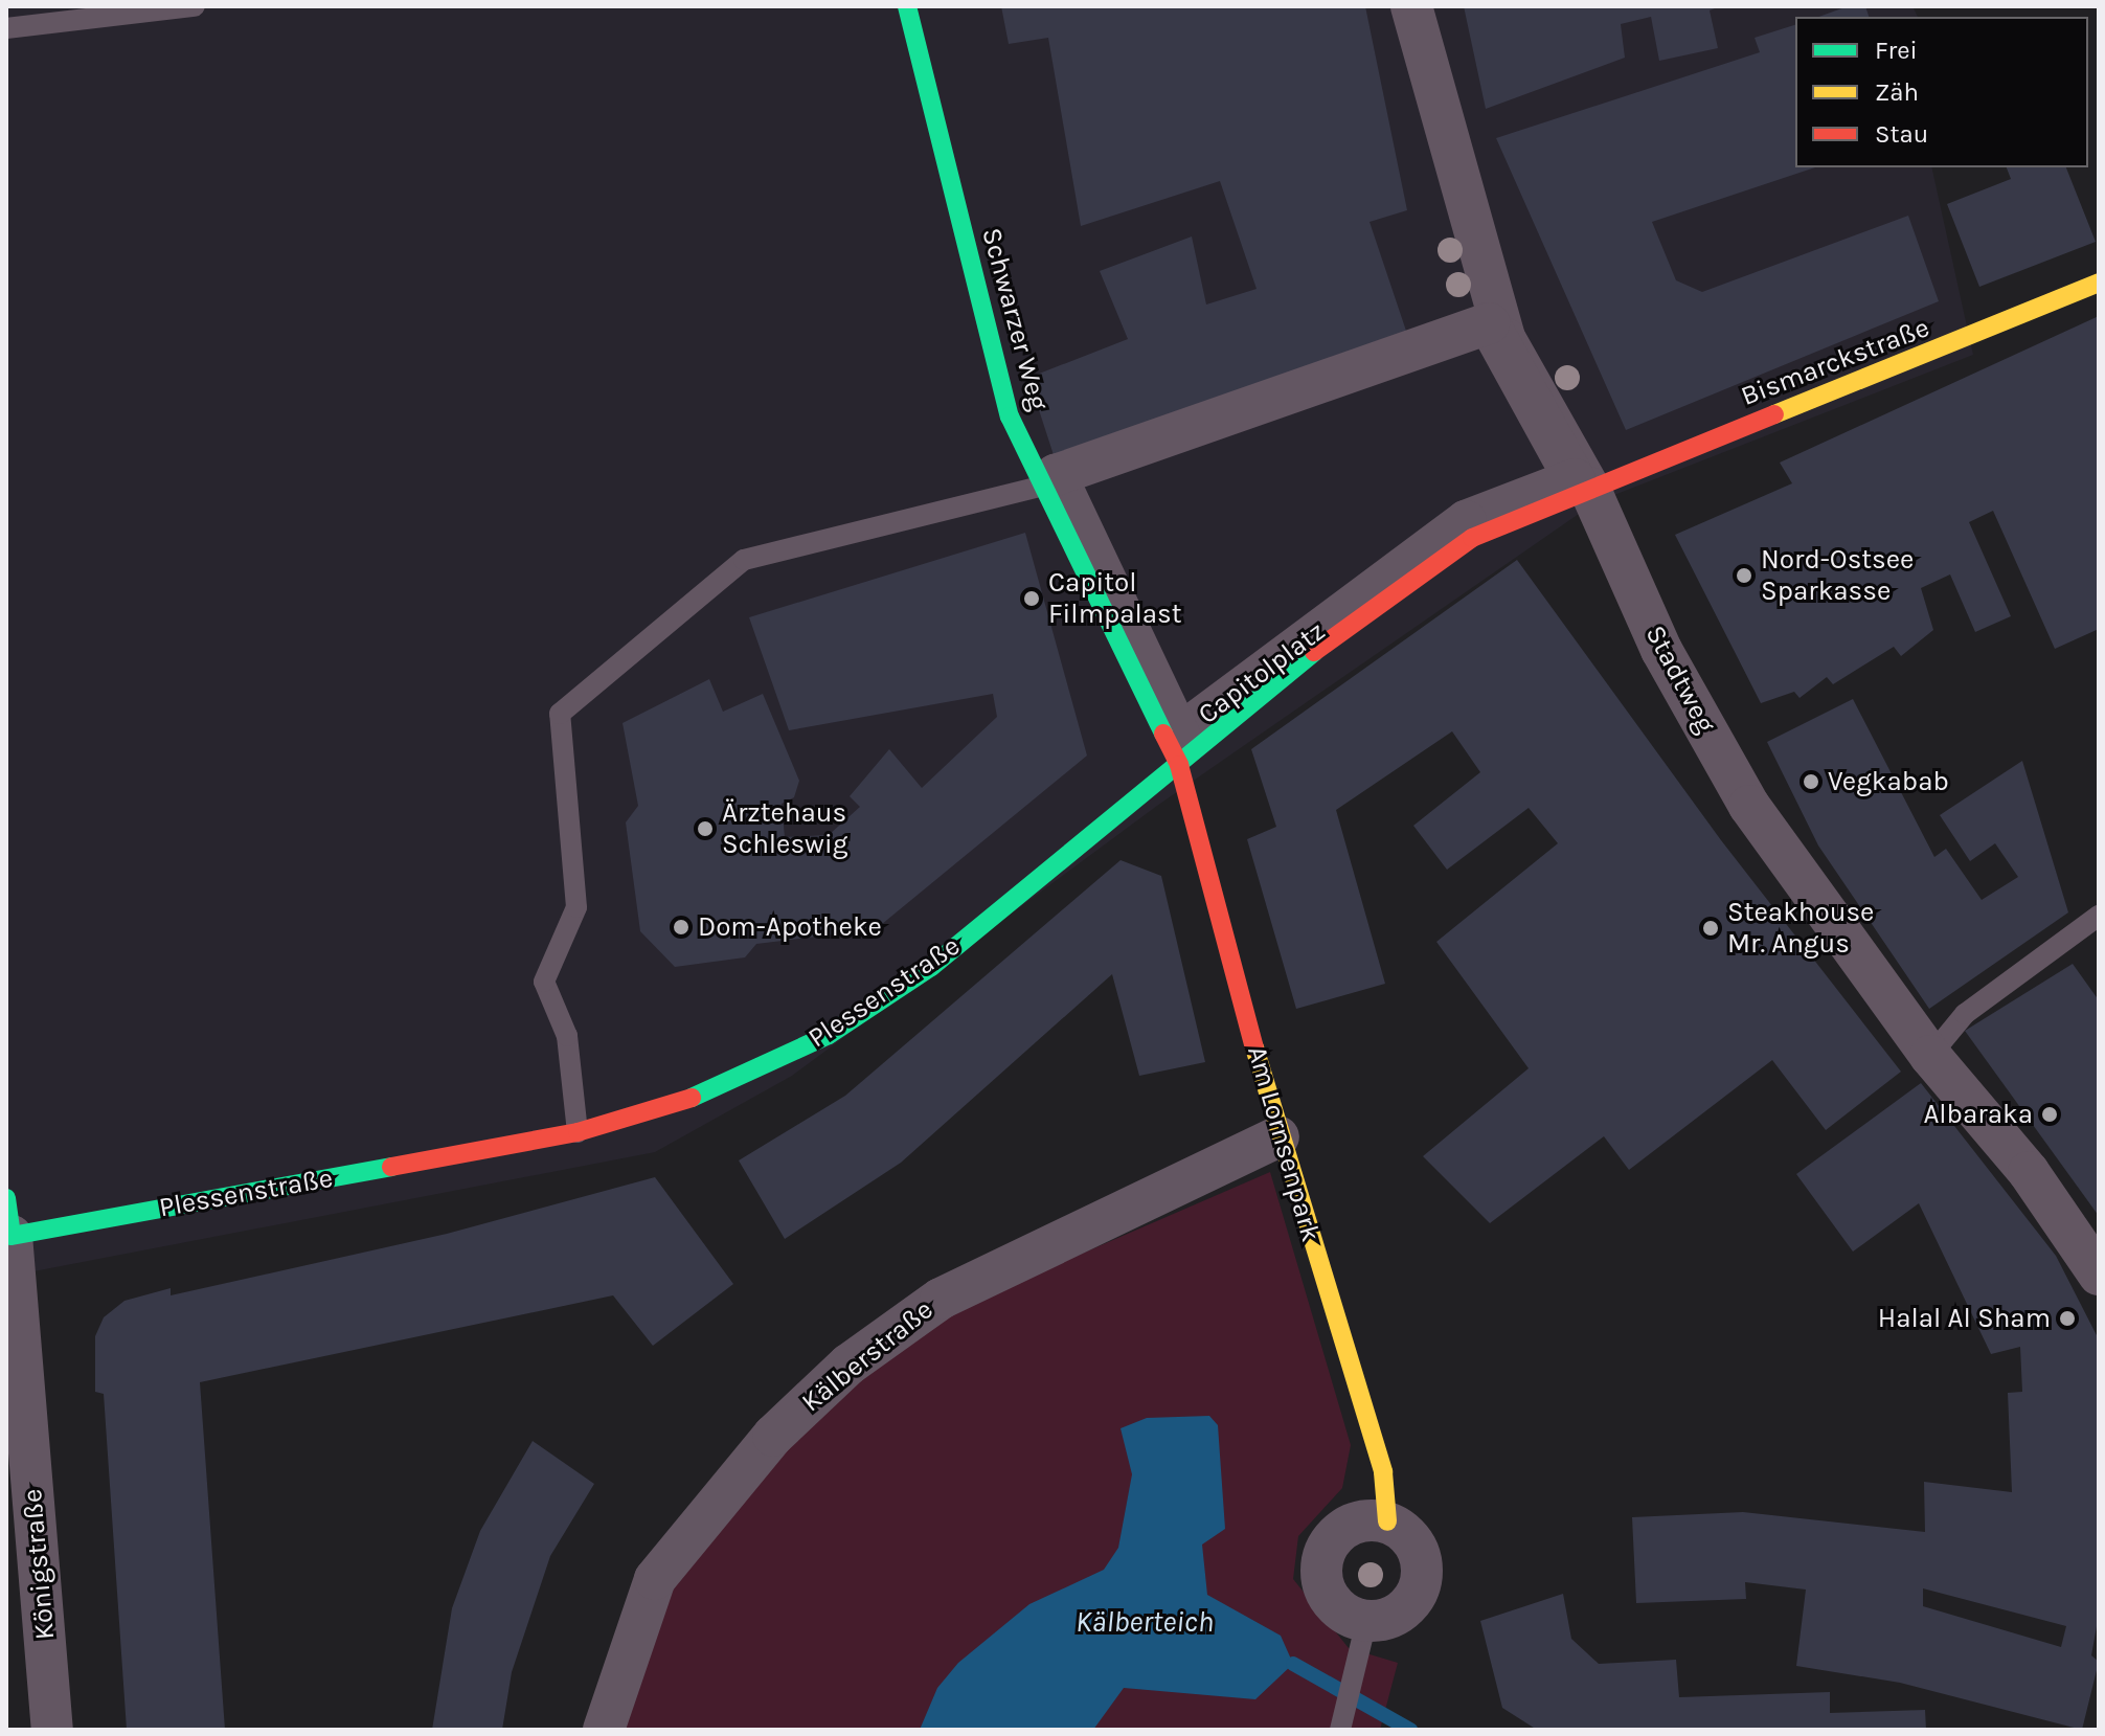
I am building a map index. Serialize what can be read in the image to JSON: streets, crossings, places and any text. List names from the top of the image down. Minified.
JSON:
{"streets":{"street":["Schwarzer Weg","Bismarckstraße","Capitolplatz","Stadtweg","Plessenstraße","Am Lornsenpark","Kälberstraße","Königstraße"]},"crossings":[["Schwarzer Weg","Plessenstraße"],["Schwarzer Weg","Am Lornsenpark"],["Bismarckstraße","Stadtweg"],["Bismarckstraße","Plessenstraße"],["Stadtweg","Plessenstraße"],["Plessenstraße","Am Lornsenpark"],["Plessenstraße","Königstraße"],["Am Lornsenpark","Kälberstraße"]],"water":["Kälberteich"],"places":["Nord-Ostsee Sparkasse","Capitol Filmpalast","Vegkabab","Ärztehaus Schleswig","Dom-Apotheke","Steakhouse Mr. Angus","Albaraka","Halal Al Sham"],"legend":["Frei","Zäh","Stau"]}
